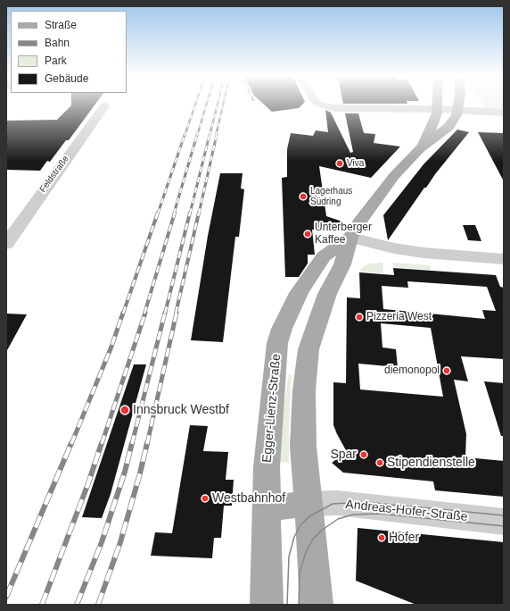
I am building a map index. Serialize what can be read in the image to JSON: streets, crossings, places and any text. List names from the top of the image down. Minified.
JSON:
{"streets":{"main road":["Egger-Lienz-Straße"],"street":["Feldstraße","Andreas-Hofer-Straße"]},"crossings":[["Egger-Lienz-Straße","Andreas-Hofer-Straße"]],"places":["Viva","Lagerhaus Südring","Unterberger Kaffee","Pizzeria West","diemonopol","Innsbruck Westbf","Spar","Stipendienstelle","Westbahnhof","Hofer"],"legend":["Straße","Bahn","Park","Gebäude"]}
